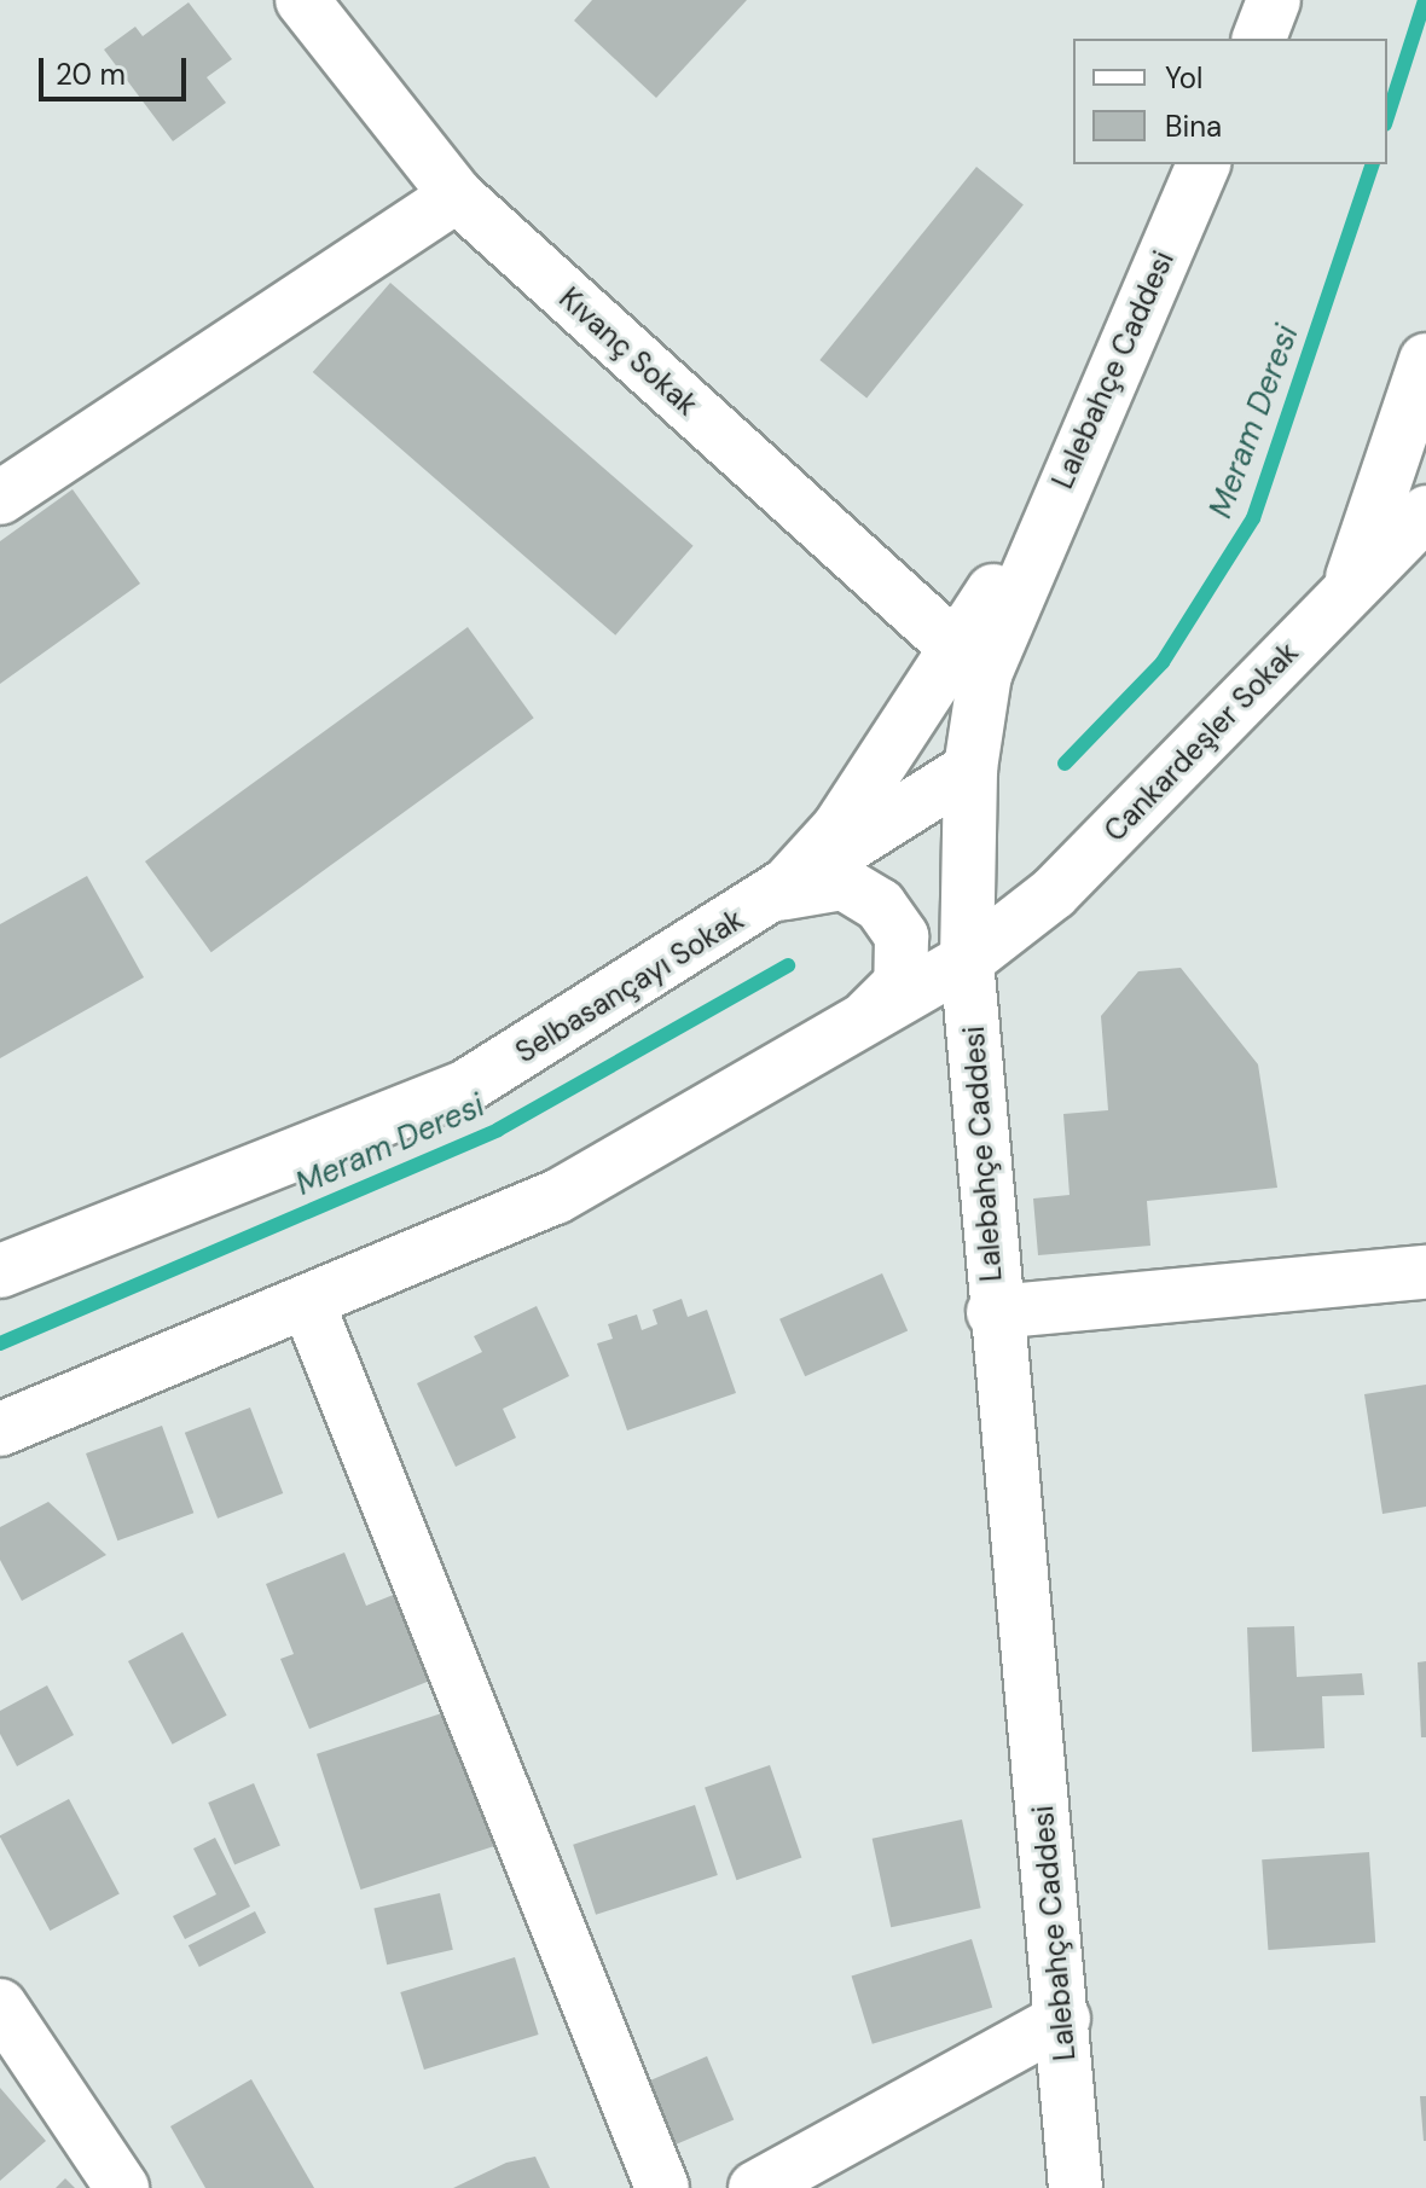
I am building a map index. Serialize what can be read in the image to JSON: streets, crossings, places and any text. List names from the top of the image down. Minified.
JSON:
{"streets":{"street":["Kıvanç Sokak","Lalebahçe Caddesi","Cankardeşler Sokak","Selbasançayı Sokak"]},"crossings":[["Kıvanç Sokak","Lalebahçe Caddesi"],["Lalebahçe Caddesi","Cankardeşler Sokak"],["Lalebahçe Caddesi","Selbasançayı Sokak"]],"water":["Meram Deresi"],"legend":["Yol","Bina"],"scale_bar":"20 m"}
